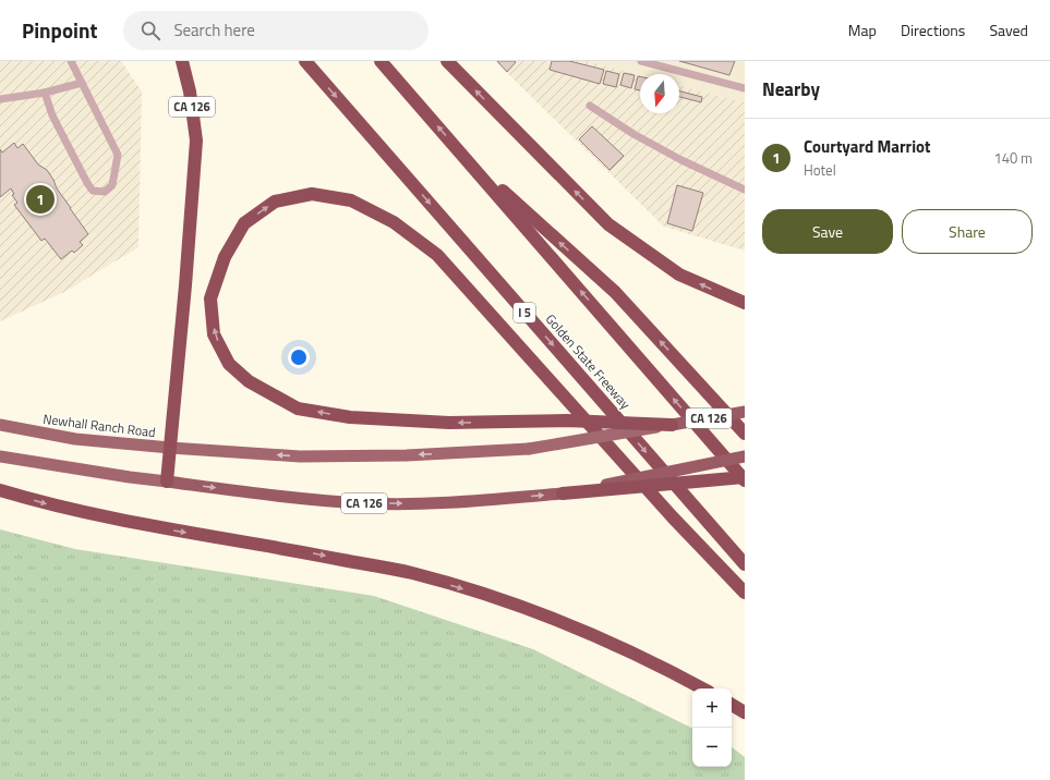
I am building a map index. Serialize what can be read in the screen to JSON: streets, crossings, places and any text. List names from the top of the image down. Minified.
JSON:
{"streets":{"highway":["CA 126","I 5","Golden State Freeway"],"main road":["Newhall Ranch Road"]},"crossings":[["CA 126","Newhall Ranch Road"]],"north":"bottom","page":{"header":"Pinpoint","search":"Search here","nav":["Map","Directions","Saved"],"heading":"Nearby","list":[{"mark":"1","name":"Courtyard Marriot","note":"Hotel","value":"140 m"}],"pins":"1","buttons":["Save","Share"],"map_buttons":["+","−"]}}
